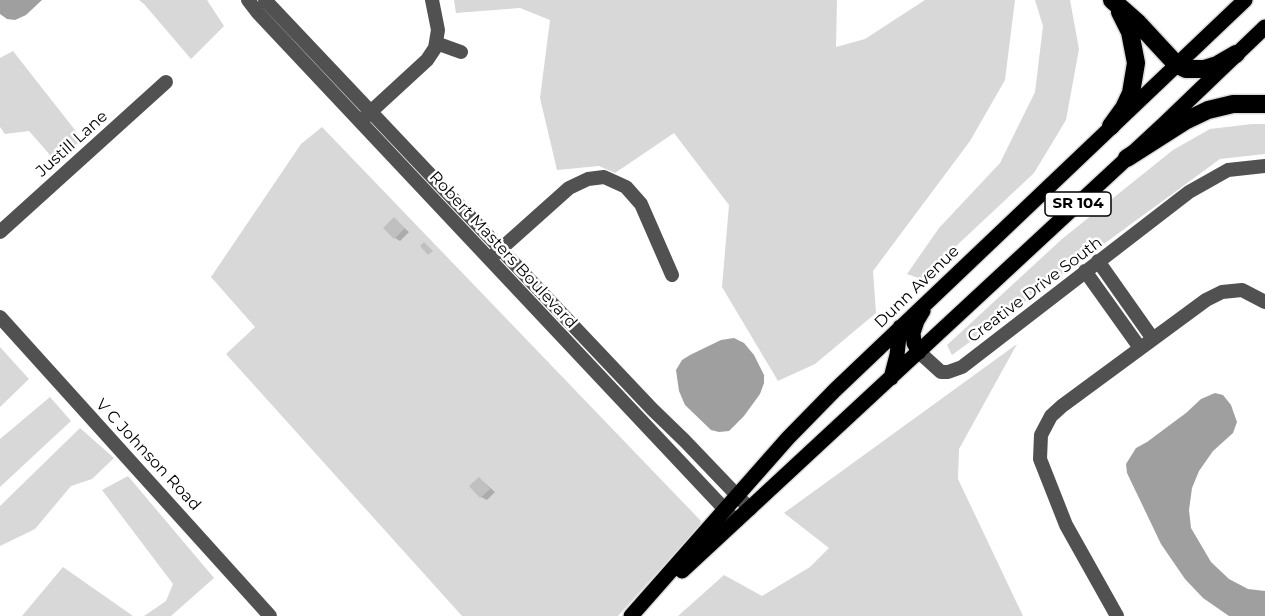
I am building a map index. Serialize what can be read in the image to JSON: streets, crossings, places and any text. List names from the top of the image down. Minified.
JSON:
{"streets":{"main road":["SR 104","Dunn Avenue"],"street":["Justill Lane","Robert Masters Boulevard","Creative Drive South","V C Johnson Road"]},"crossings":[["Robert Masters Boulevard","Dunn Avenue"],["Dunn Avenue","Creative Drive South"]]}
